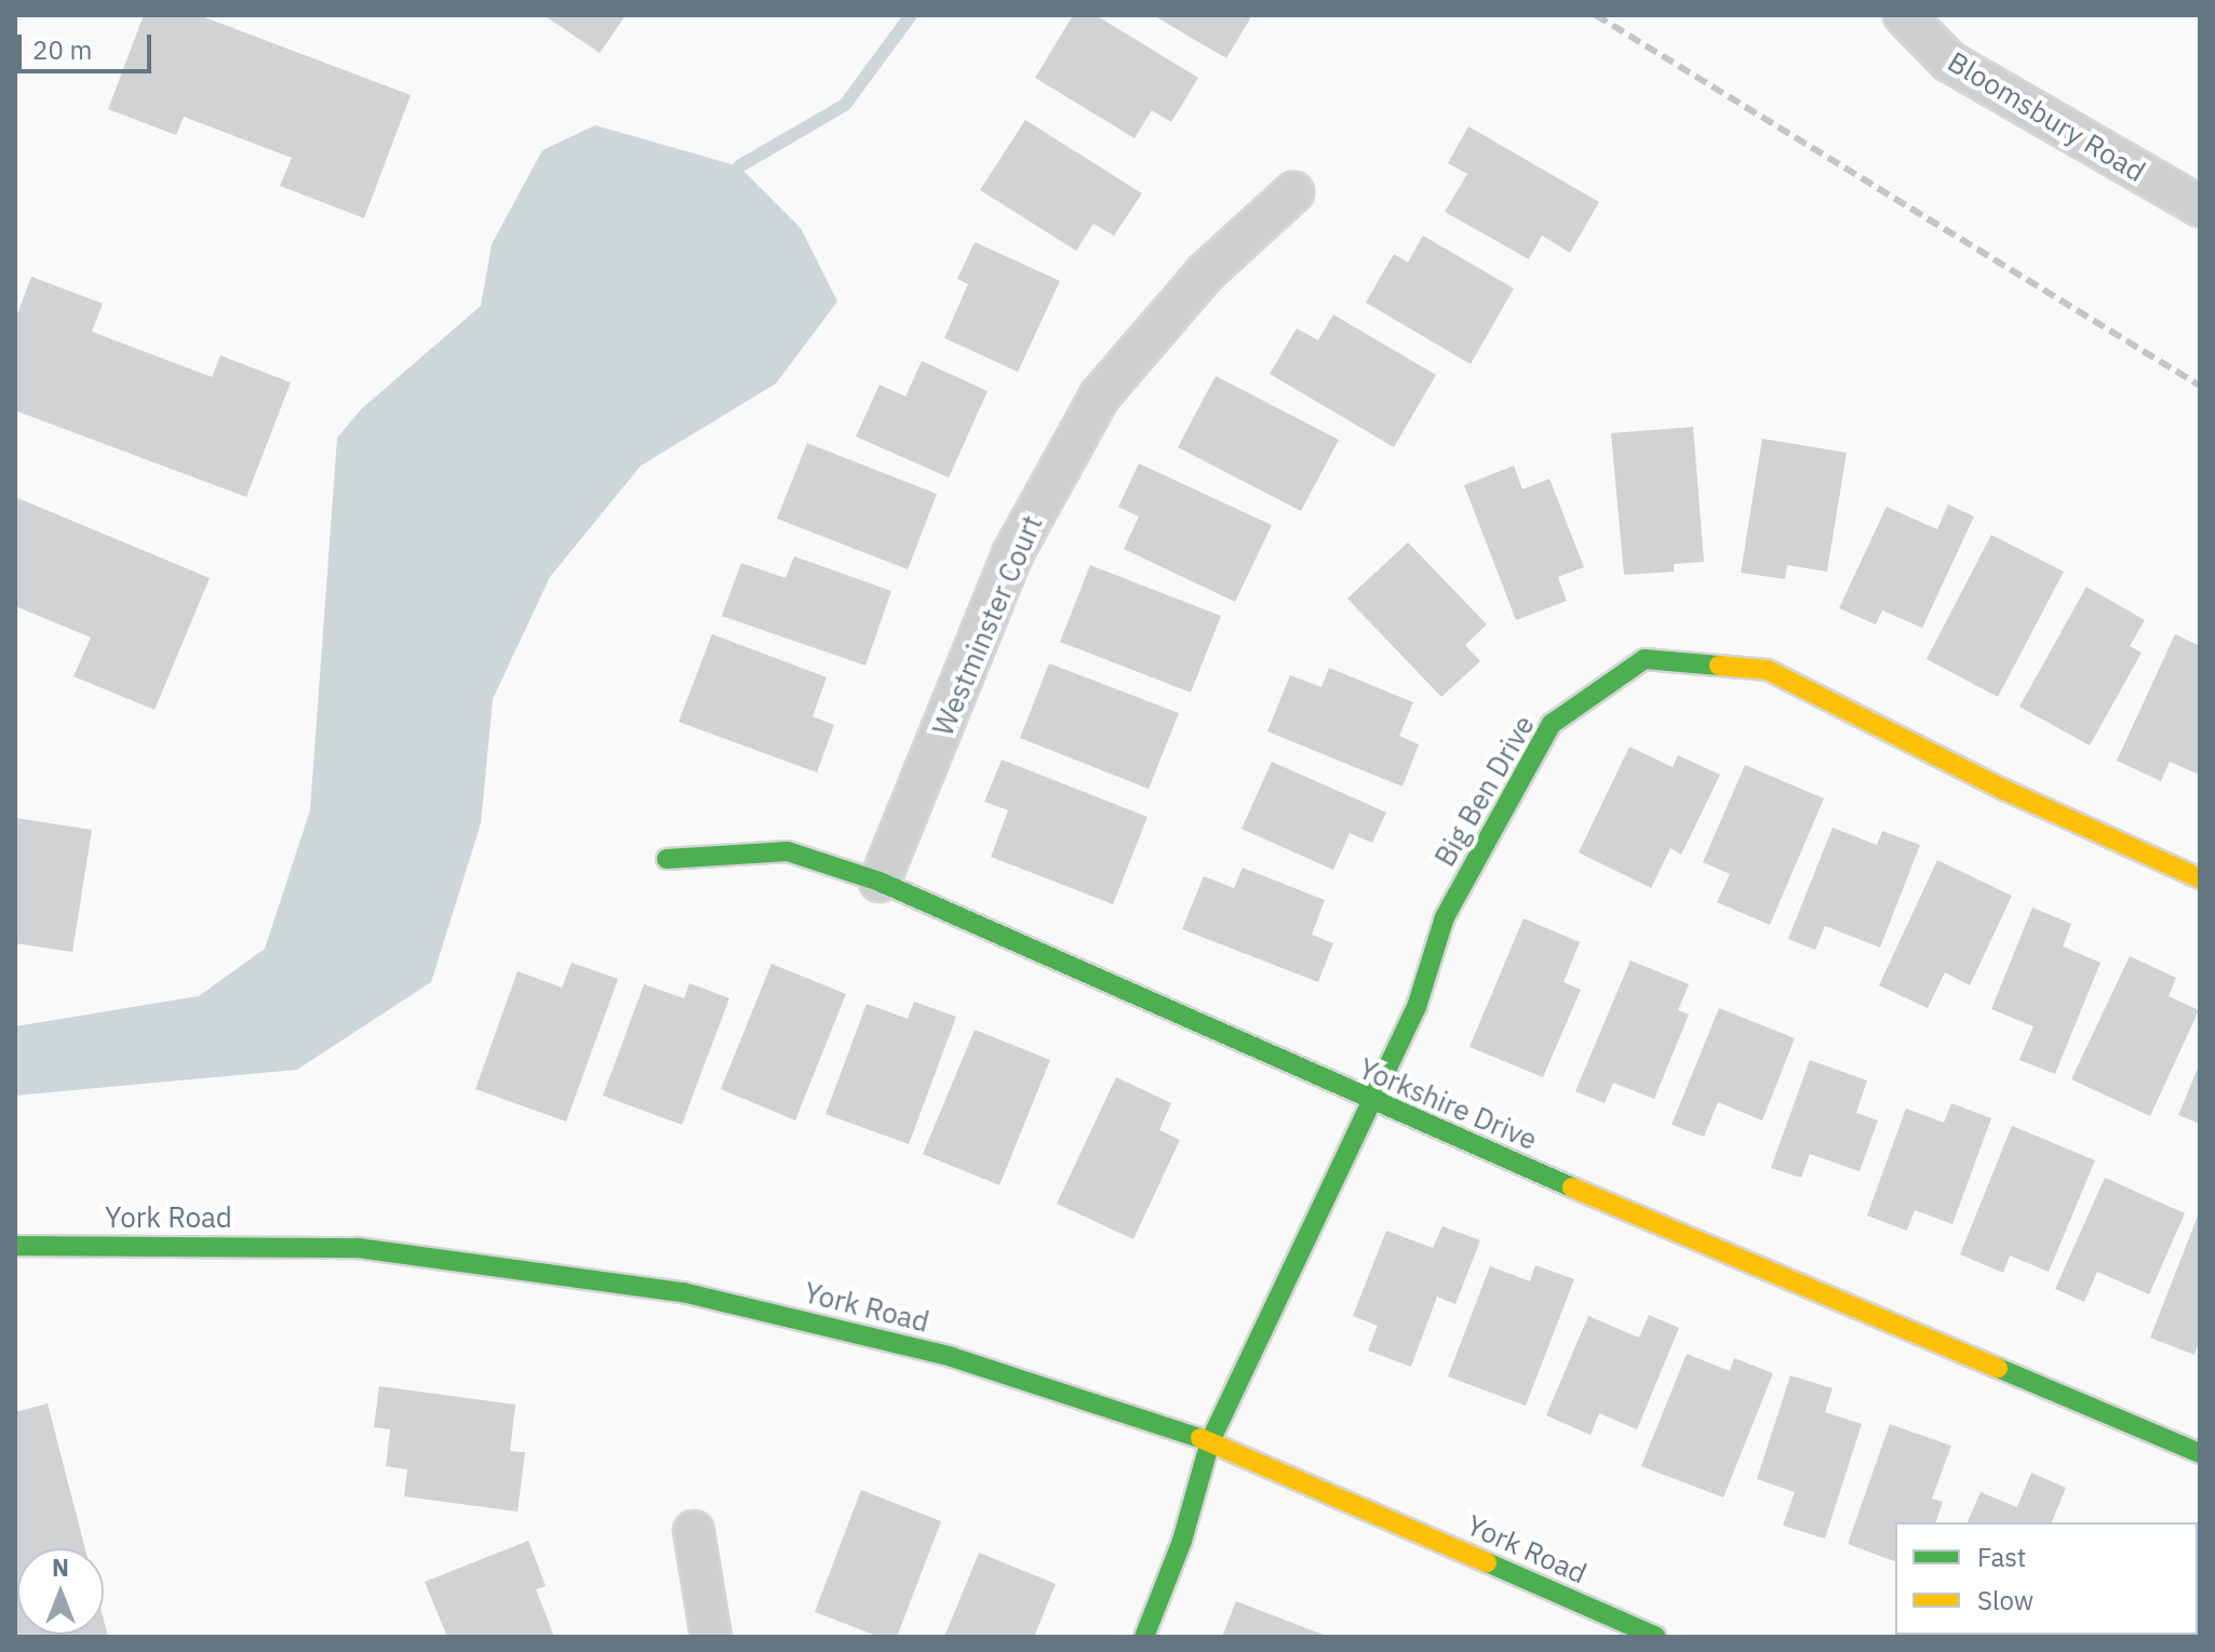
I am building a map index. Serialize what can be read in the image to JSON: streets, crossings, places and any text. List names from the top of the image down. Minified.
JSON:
{"streets":{"street":["Bloomsbury Road","Westminster Court","Big Ben Drive","Yorkshire Drive","York Road"]},"crossings":[["Westminster Court","Yorkshire Drive"],["Big Ben Drive","Yorkshire Drive"],["Big Ben Drive","York Road"]],"legend":["Fast","Slow"],"scale_bar":"20 m","north":"top"}
